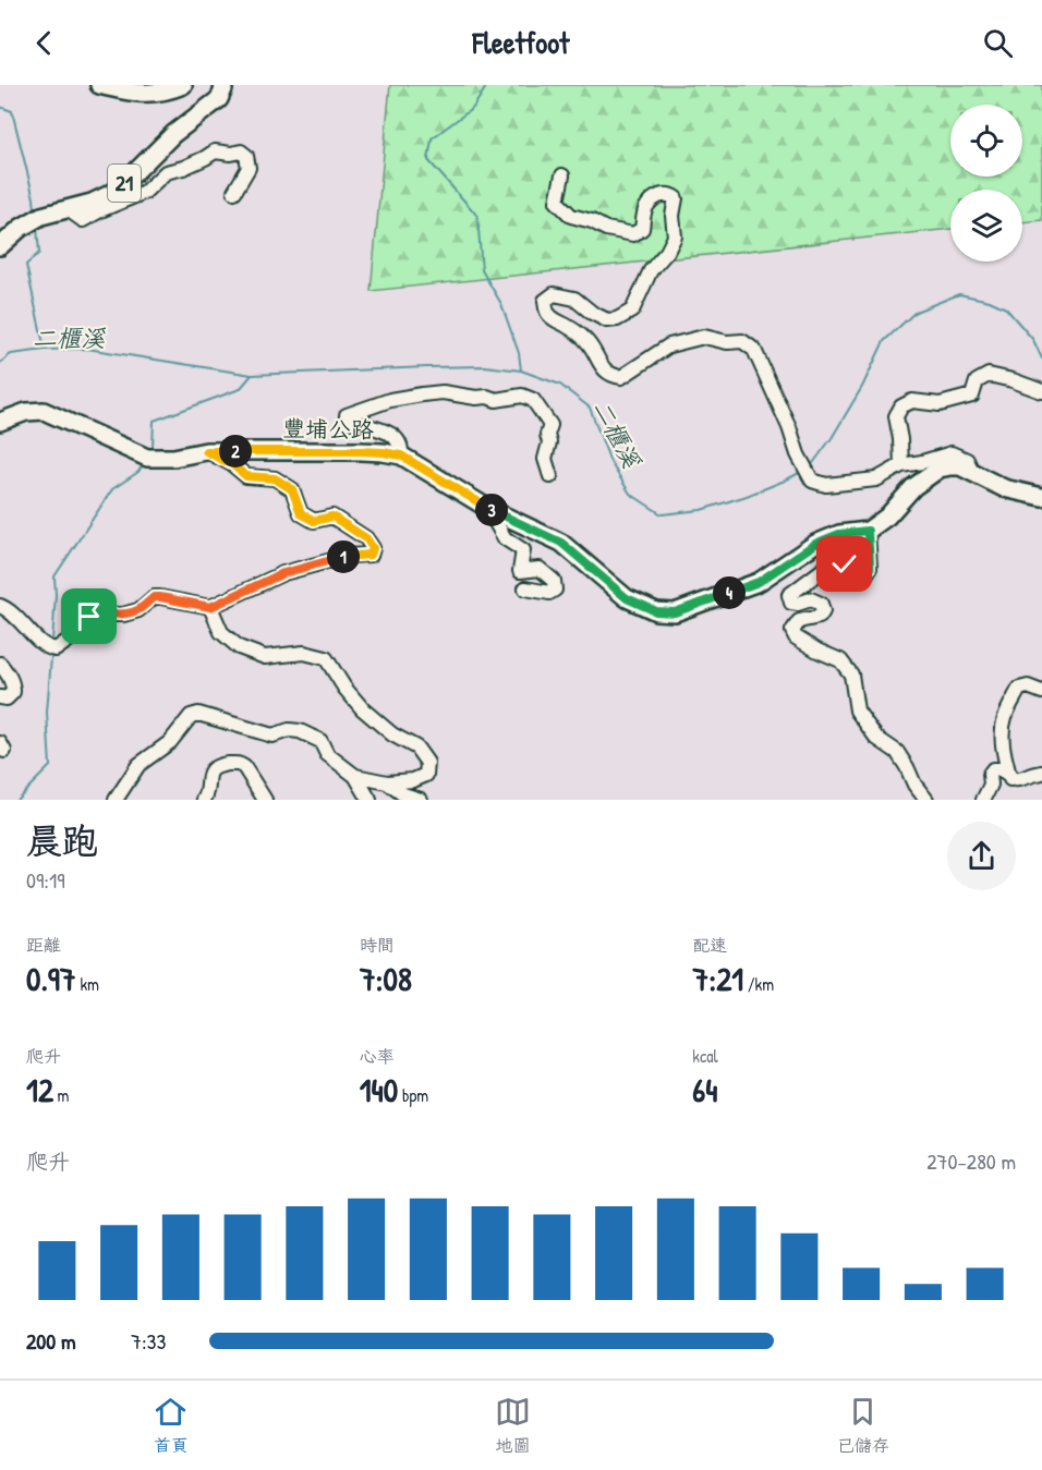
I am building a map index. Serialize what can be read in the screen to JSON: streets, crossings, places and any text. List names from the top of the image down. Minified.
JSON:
{"streets":{"main road":["21","豐埔公路"]},"water":["二櫃溪"],"page":{"header":"Fleetfoot","pins":["2","3","1","4"],"heading":["晨跑","09:19"],"stats":[["距離","0.97 km"],["時間","7:08"],["配速","7:21 /km"],["爬升","12 m"],["心率","140 bpm"],["kcal","64"]],"chart":["爬升","270–280 m"],"list":[{"name":"200 m","note":"7:33"}],"tabs":["首頁","地圖","已儲存"]}}
